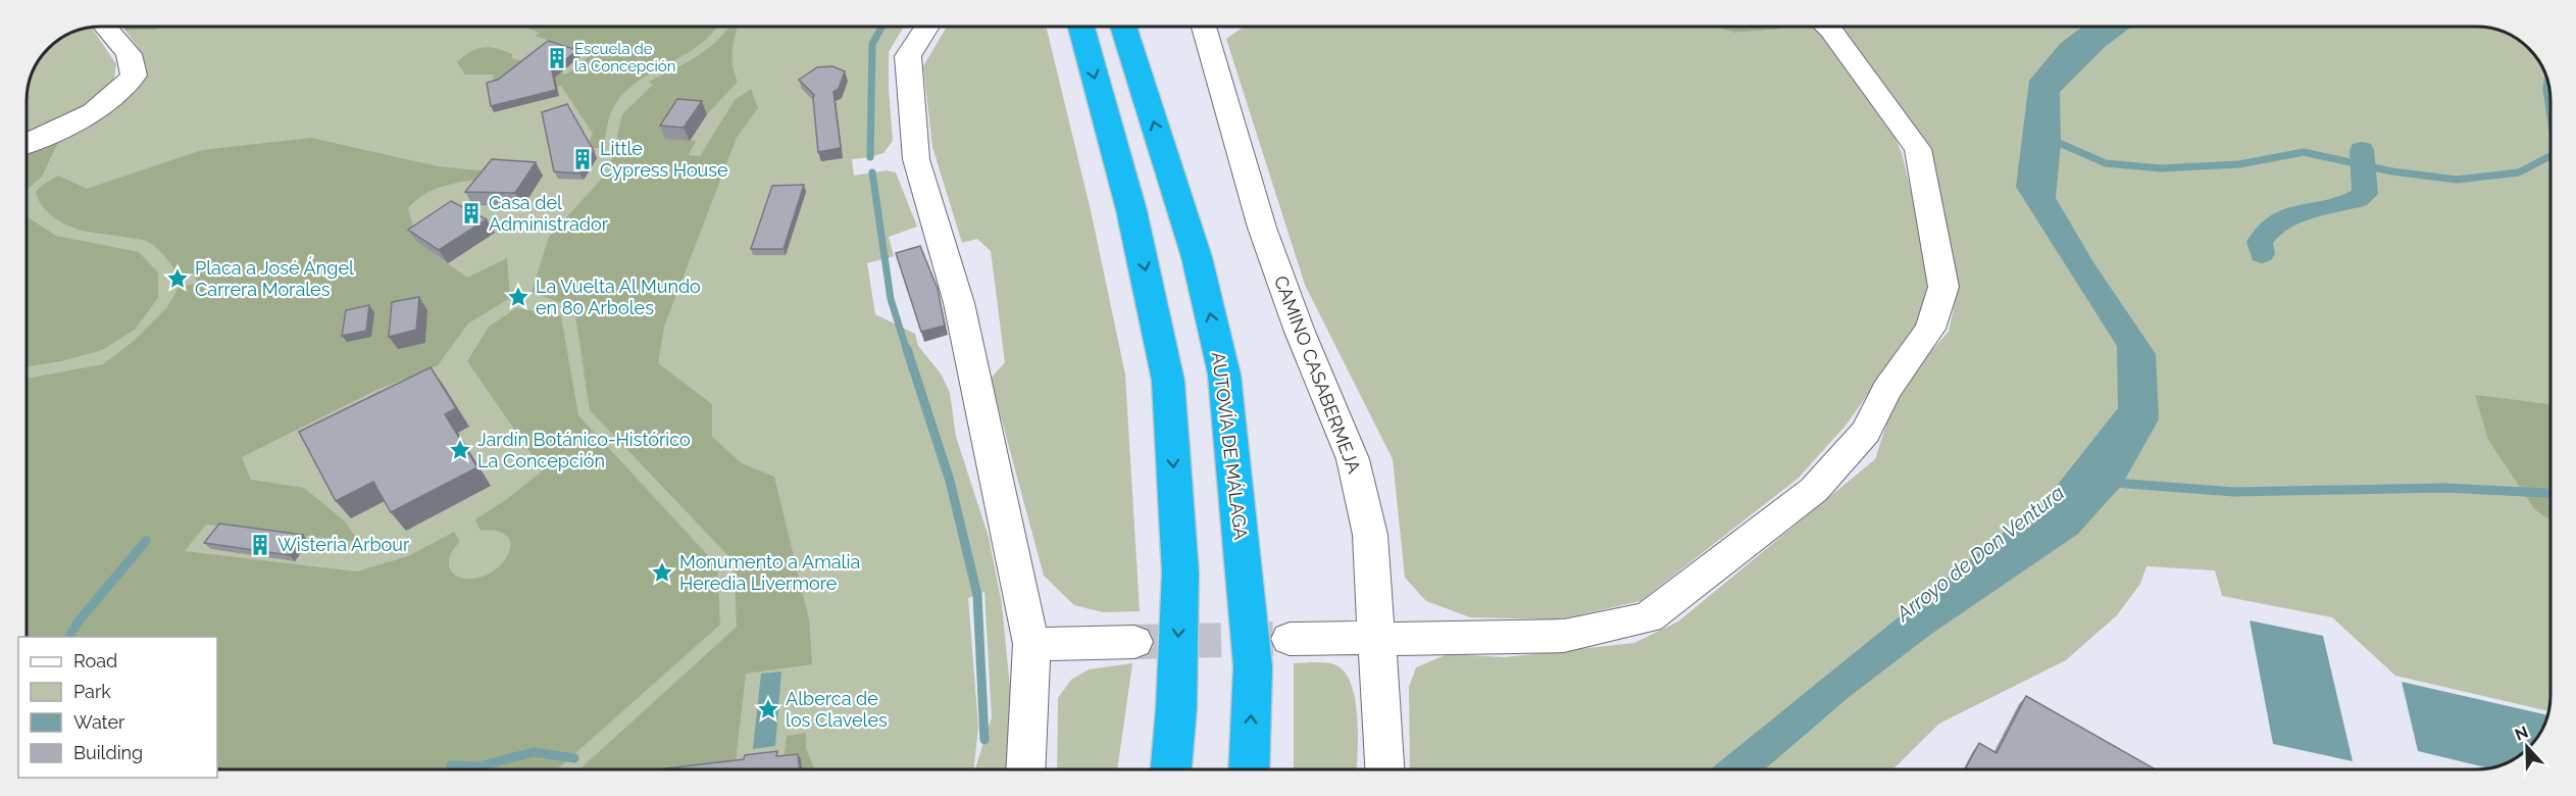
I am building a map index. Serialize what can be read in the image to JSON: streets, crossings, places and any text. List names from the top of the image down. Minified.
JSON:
{"streets":{"highway":["AUTOVÍA DE MÁLAGA"],"street":["CAMINO CASABERMEJA"]},"water":["Arroyo de Don Ventura"],"places":{"building":["Escuela de la Concepción","Little Cypress House","Casa del Administrador","Wisteria Arbour"],"place":["Placa a José Ángel Carrera Morales","La Vuelta Al Mundo en 80 Arboles","Jardín Botánico-Histórico La Concepción","Monumento a Amalia Heredia Livermore","Alberca de los Claveles"]},"legend":["Road","Park","Water","Building"],"north":"top"}
